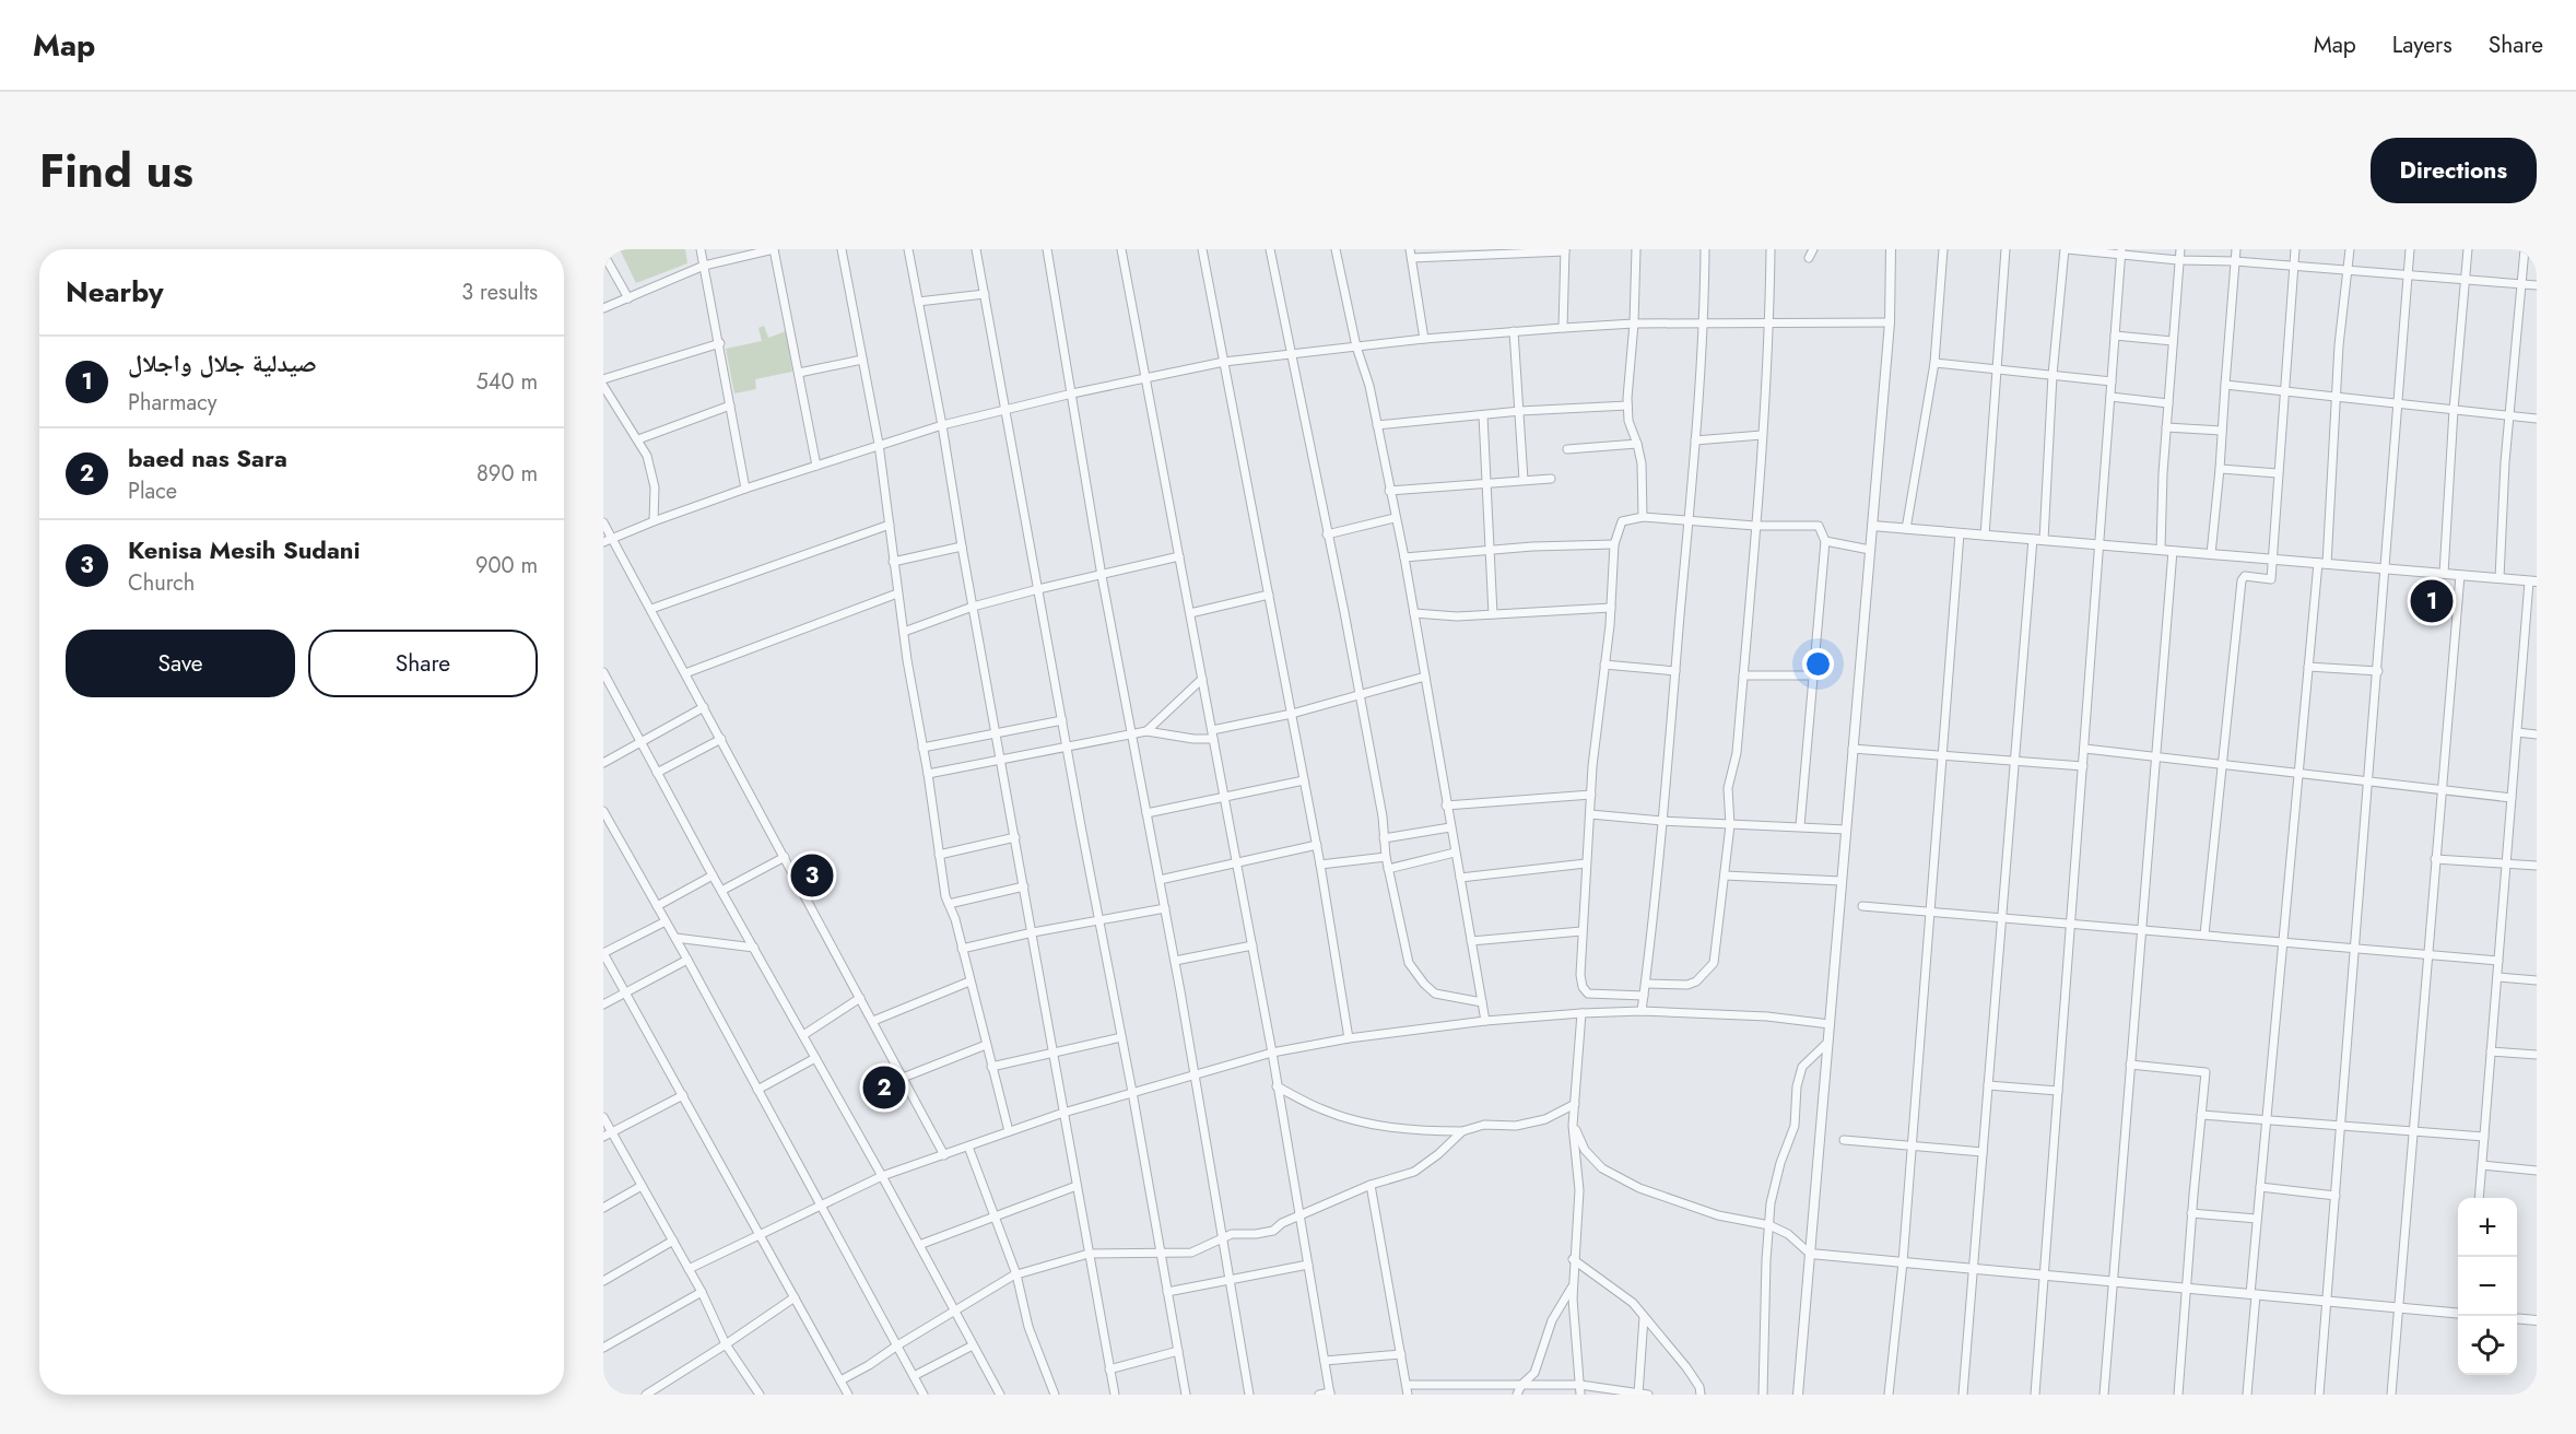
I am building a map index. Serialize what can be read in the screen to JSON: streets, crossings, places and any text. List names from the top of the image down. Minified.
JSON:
{"page":{"header":"Map","nav":["Map","Layers","Share"],"title":"Find us","buttons":["Directions",["Save","Share"]],"heading":["Nearby","3 results"],"list":[{"mark":"1","name":"صيدلية جلال واجلال","note":"Pharmacy","value":"540 m"},{"mark":"2","name":"baed nas Sara","note":"Place","value":"890 m"},{"mark":"3","name":"Kenisa Mesih Sudani","note":"Church","value":"900 m"}],"pins":["1","3","2"],"map_buttons":["+","−"]}}
